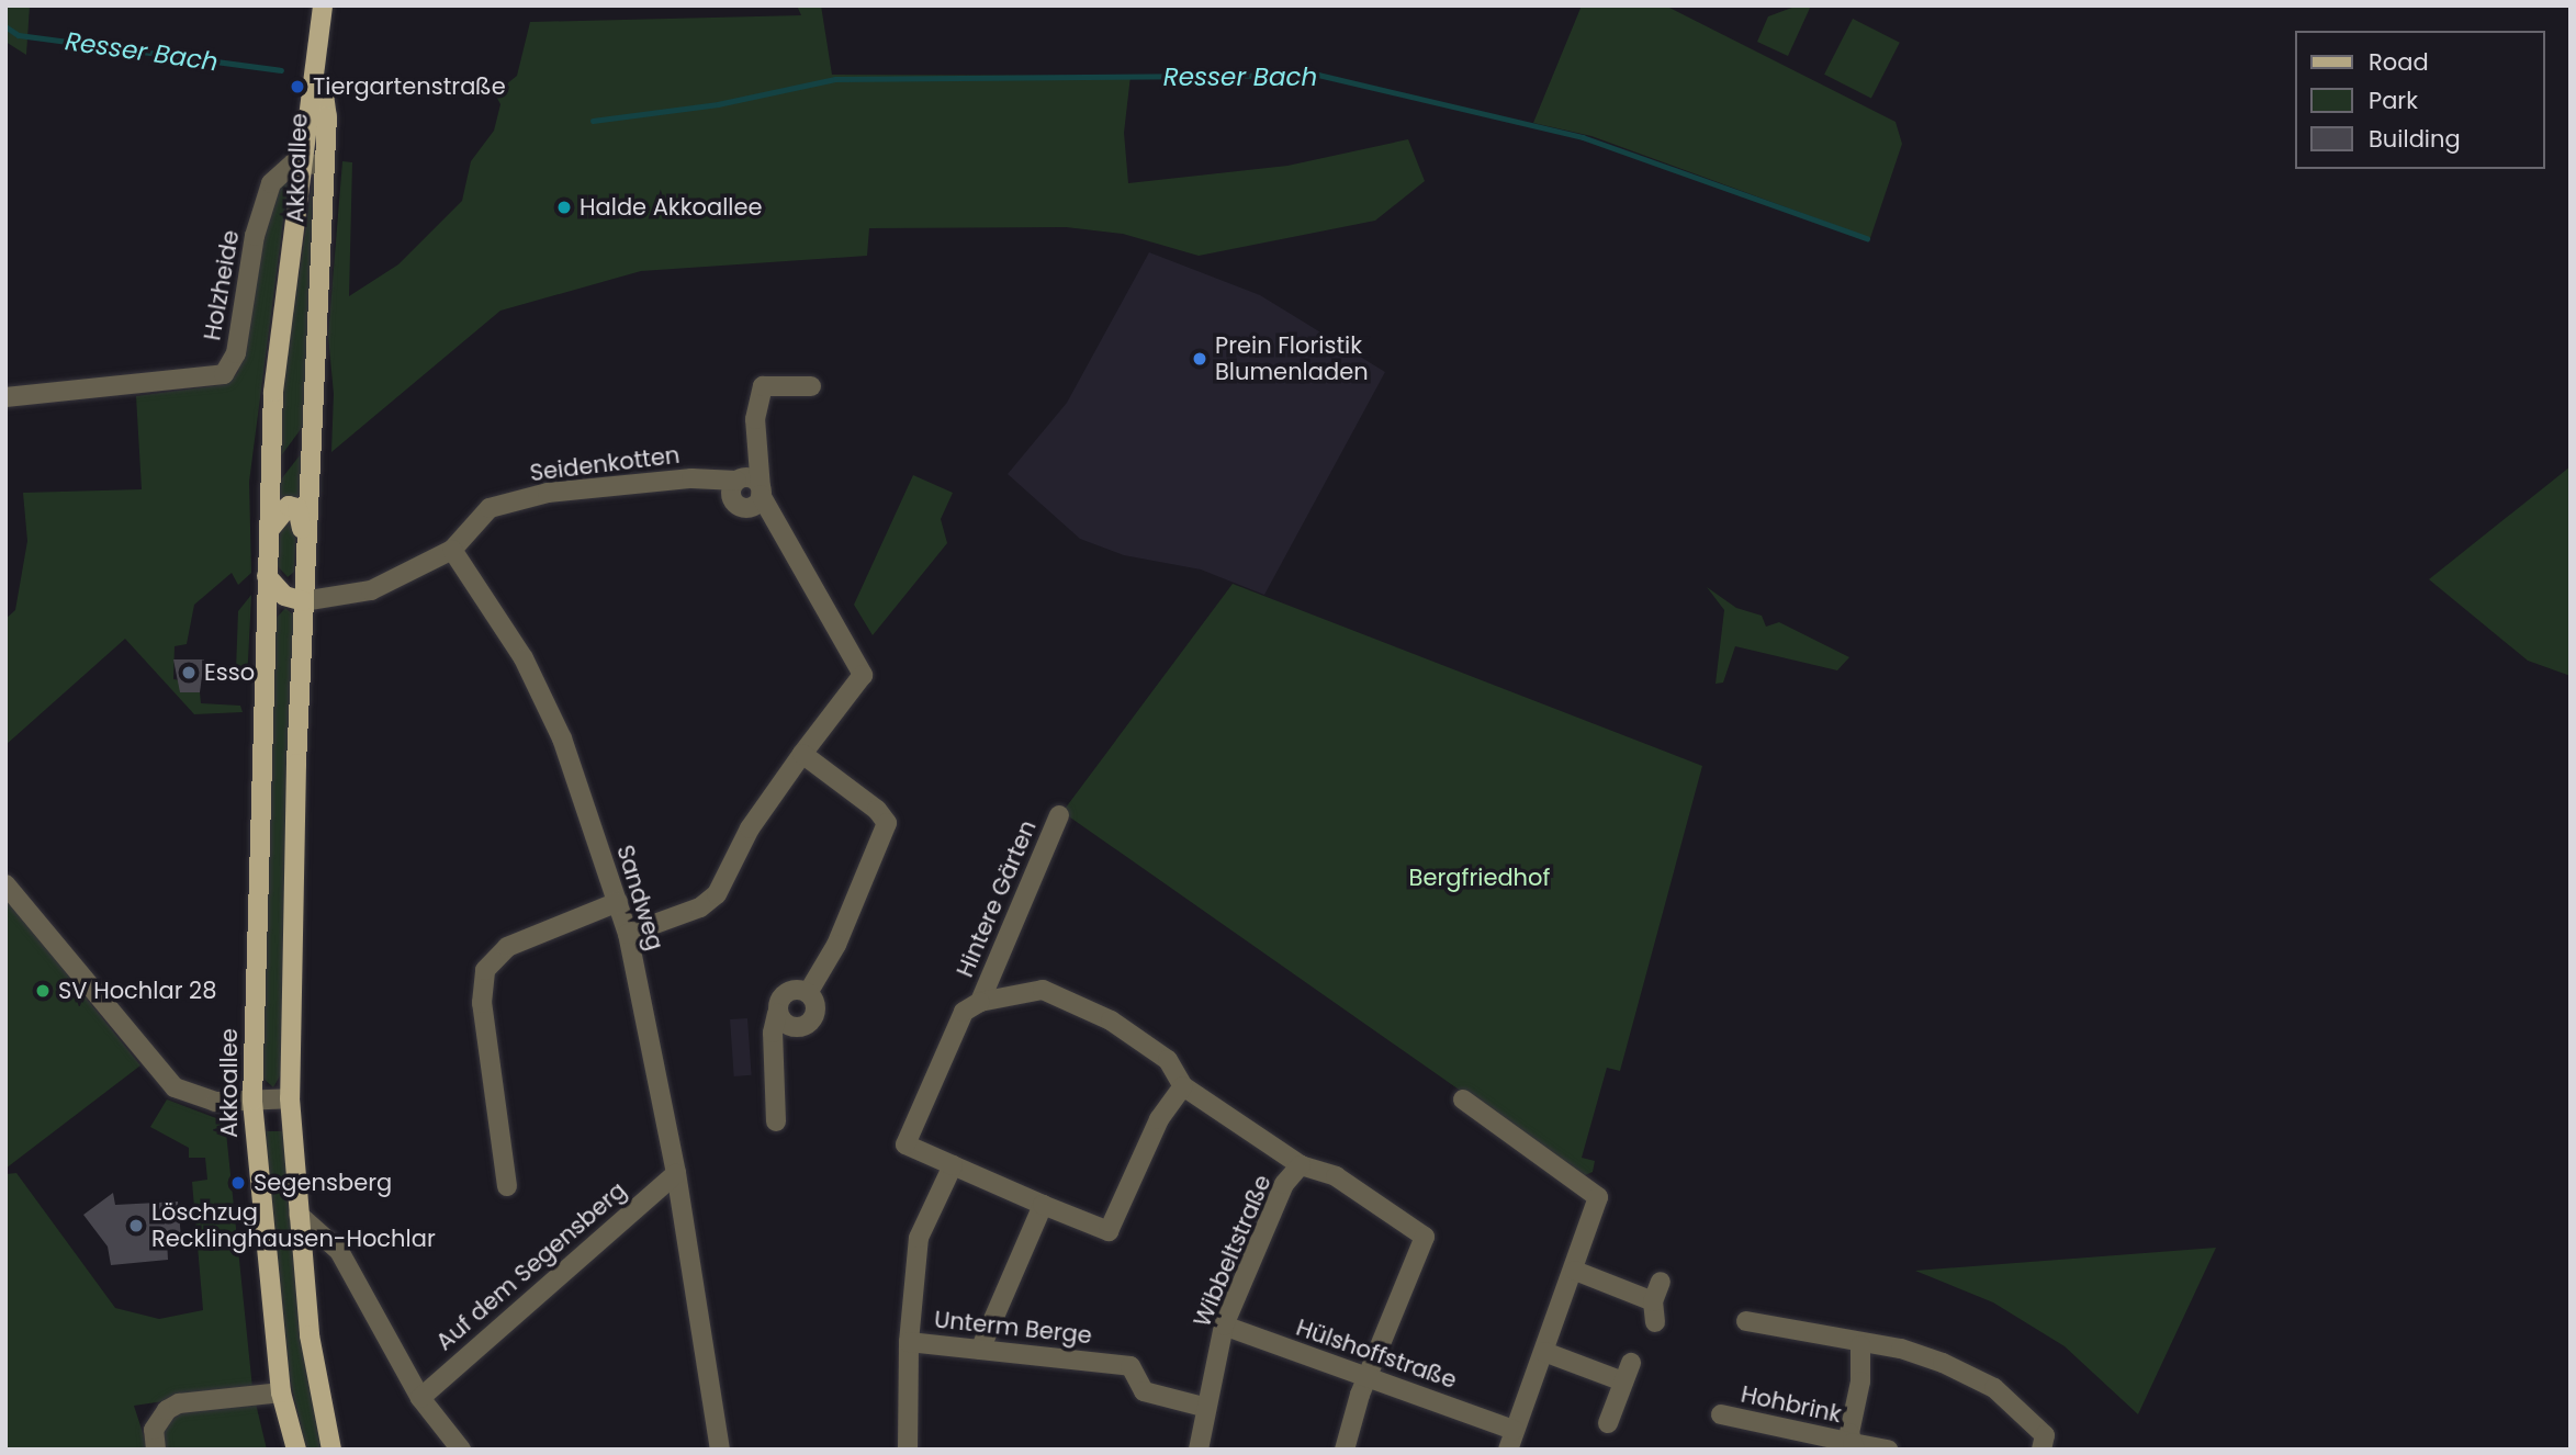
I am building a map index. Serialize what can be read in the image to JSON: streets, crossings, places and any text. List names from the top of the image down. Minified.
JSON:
{"streets":{"main road":["Akkoallee"],"street":["Holzheide","Seidenkotten","Sandweg","Hintere Gärten","Wibbeltstraße","Auf dem Segensberg","Unterm Berge","Hülshoffstraße","Hohbrink"]},"crossings":[["Akkoallee","Holzheide"],["Seidenkotten","Sandweg"],["Sandweg","Auf dem Segensberg"],["Hintere Gärten","Wibbeltstraße"],["Hintere Gärten","Hülshoffstraße"],["Wibbeltstraße","Unterm Berge"],["Wibbeltstraße","Hülshoffstraße"]],"water":["Resser Bach"],"parks":["Bergfriedhof"],"places":["Tiergartenstraße","Halde Akkoallee","Prein Floristik Blumenladen","Esso","SV Hochlar 28","Segensberg","Löschzug Recklinghausen-Hochlar"],"legend":["Road","Park","Building"]}
